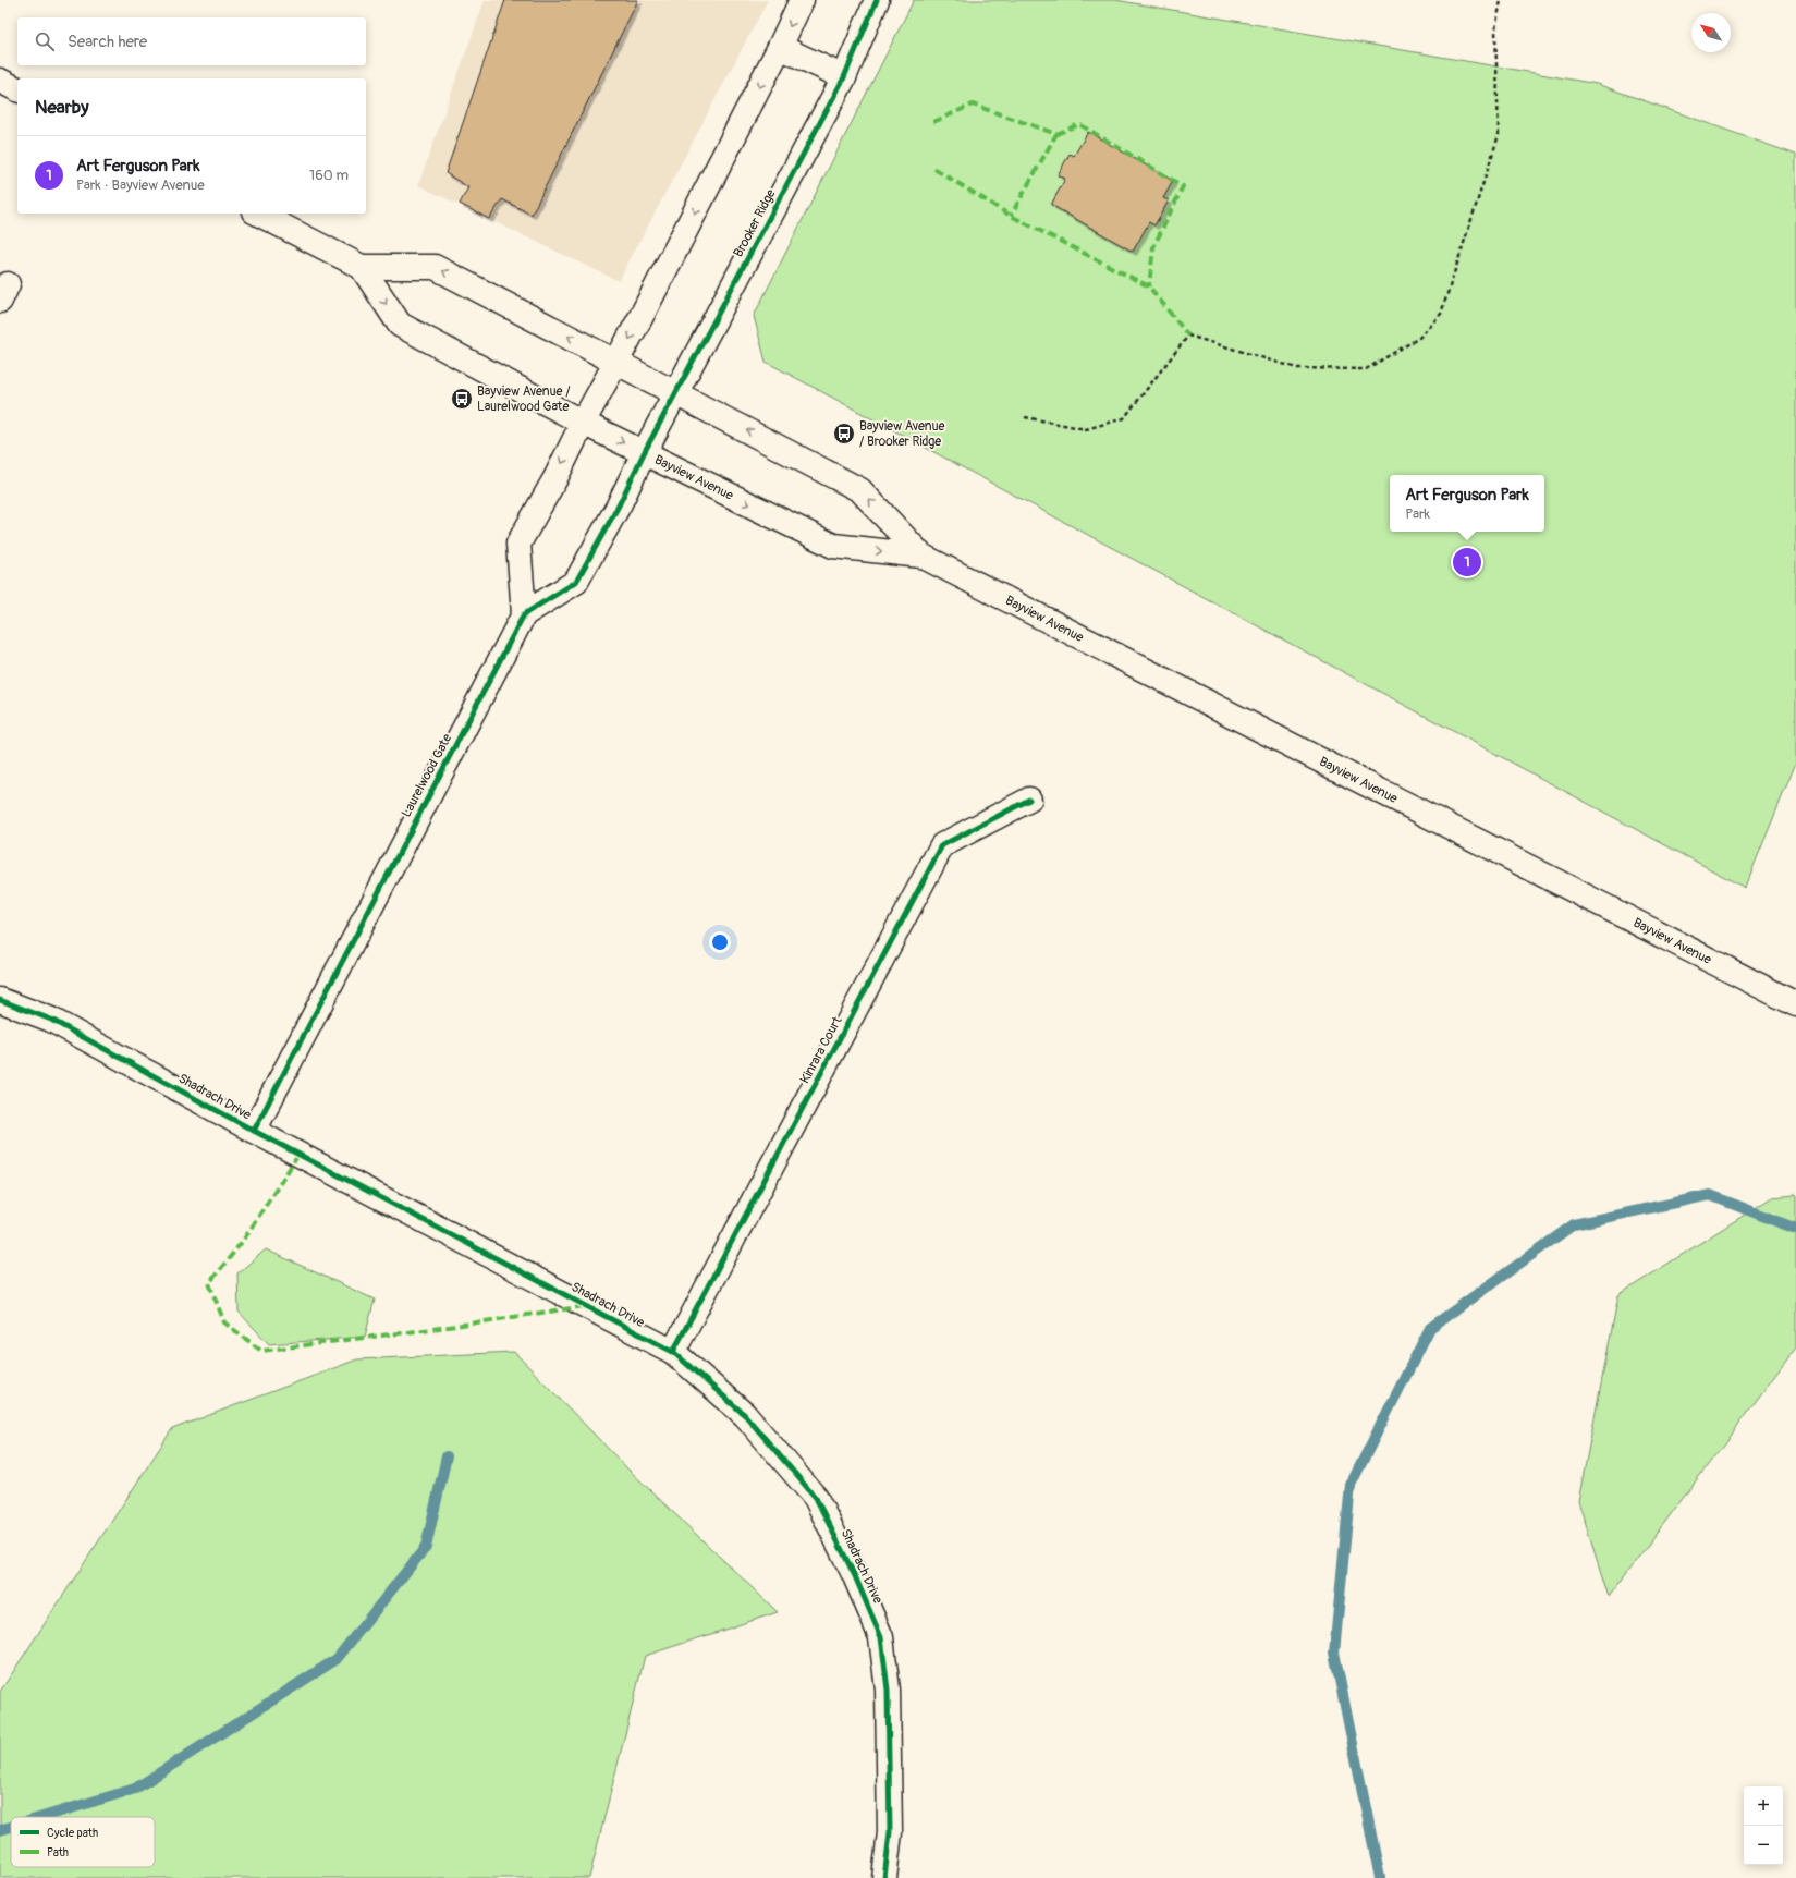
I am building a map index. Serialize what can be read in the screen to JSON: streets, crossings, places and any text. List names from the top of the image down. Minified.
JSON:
{"streets":{"street":["Brooker Ridge","Bayview Avenue","Laurelwood Gate","Kinrara Court","Shadrach Drive"]},"crossings":[["Brooker Ridge","Bayview Avenue"],["Laurelwood Gate","Shadrach Drive"],["Kinrara Court","Shadrach Drive"]],"places":{"bus stop":["Bayview Avenue / Laurelwood Gate","Bayview Avenue / Brooker Ridge"]},"legend":["Cycle path","Path"],"north":"top left","page":{"search":"Search here","heading":"Nearby","list":[{"mark":"1","name":"Art Ferguson Park","note":"Park · Bayview Avenue","value":"160 m"}],"popup":["Art Ferguson Park","Park"],"pins":"1","map_buttons":["+","−"]}}
